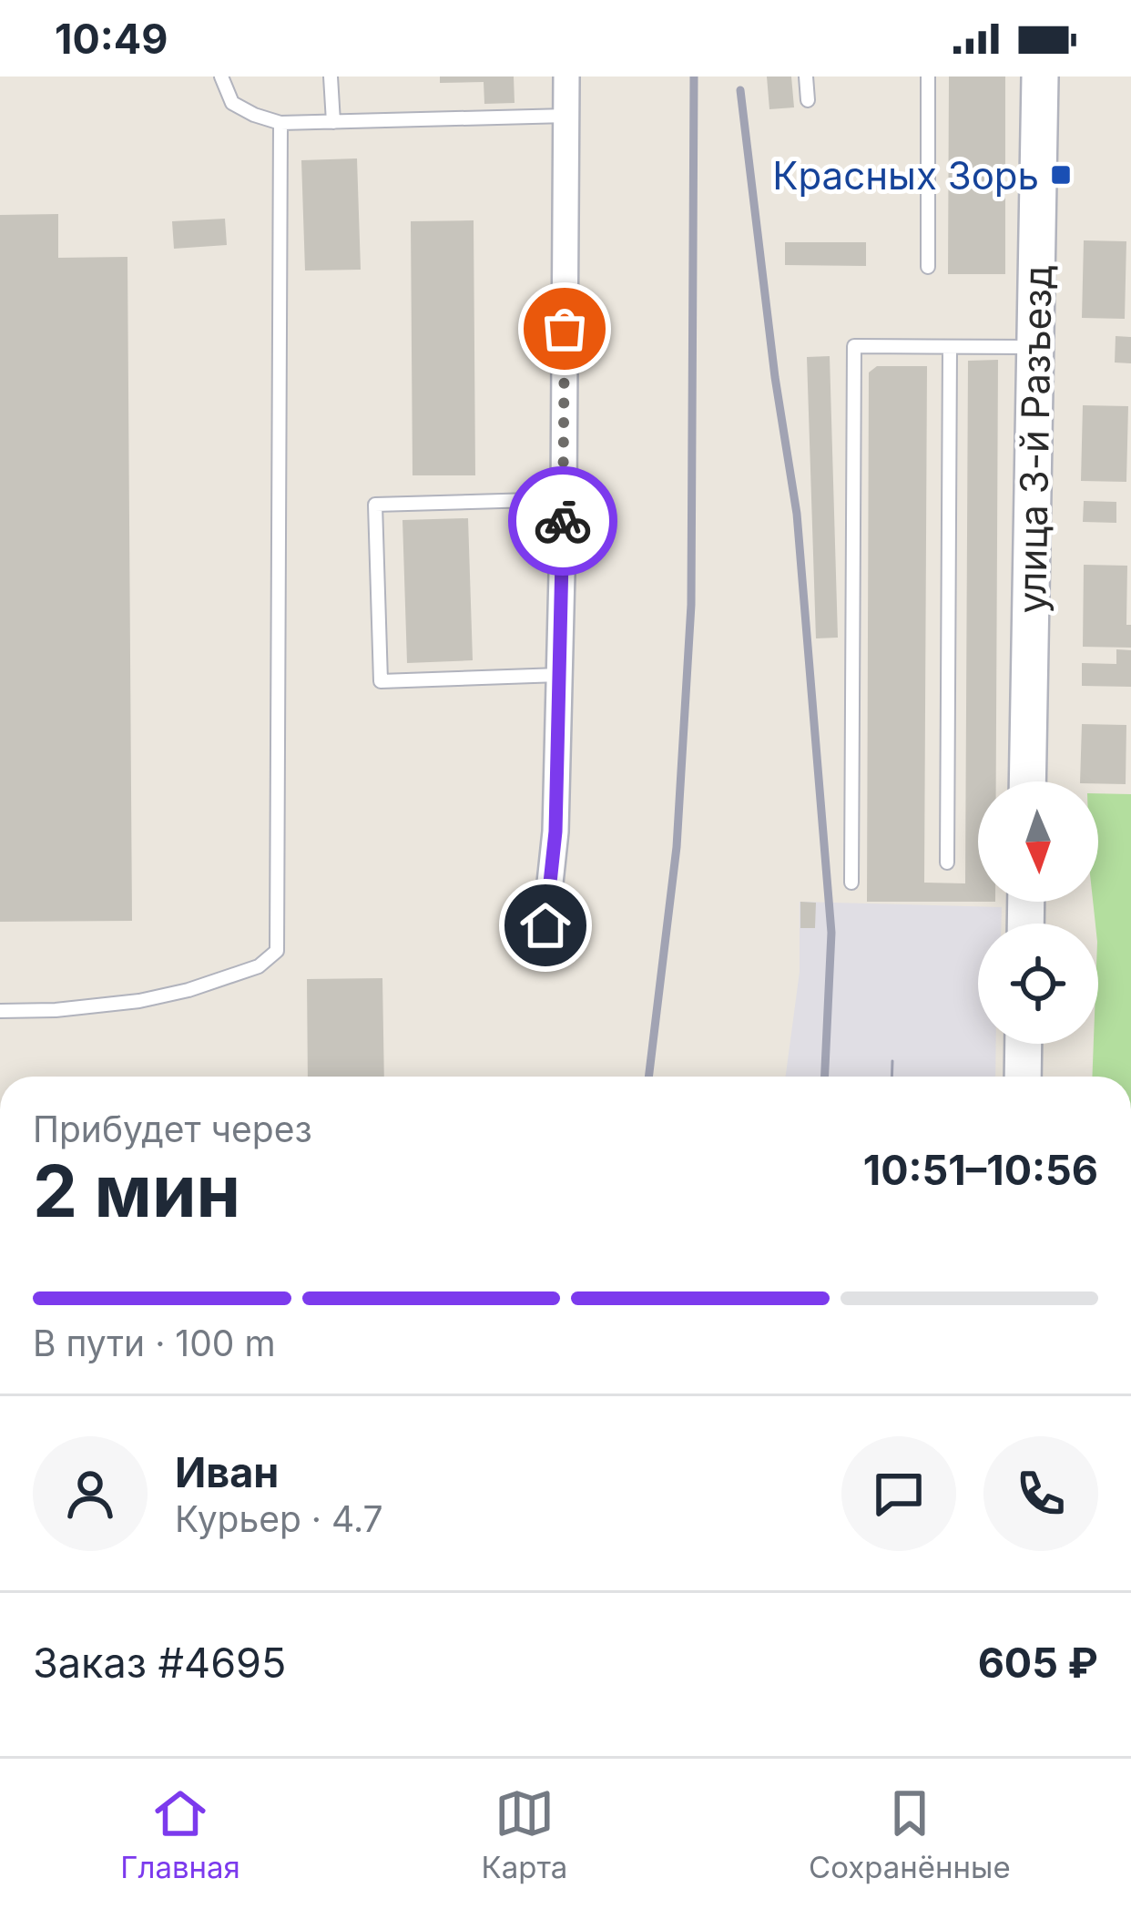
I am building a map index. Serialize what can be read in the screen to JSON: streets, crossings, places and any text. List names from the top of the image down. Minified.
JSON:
{"streets":{"main road":["улица 3-й Разъезд"]},"places":{"transit":["Красных Зорь"]},"north":"bottom","page":{"status":"10:49","heading":["2 мин","Прибудет через","10:51–10:56"],"panel":["Иван","Курьер · 4.7","Заказ #4695","605 ₽"],"bar":"В пути · 100 m","tabs":["Главная","Карта","Сохранённые"]}}
